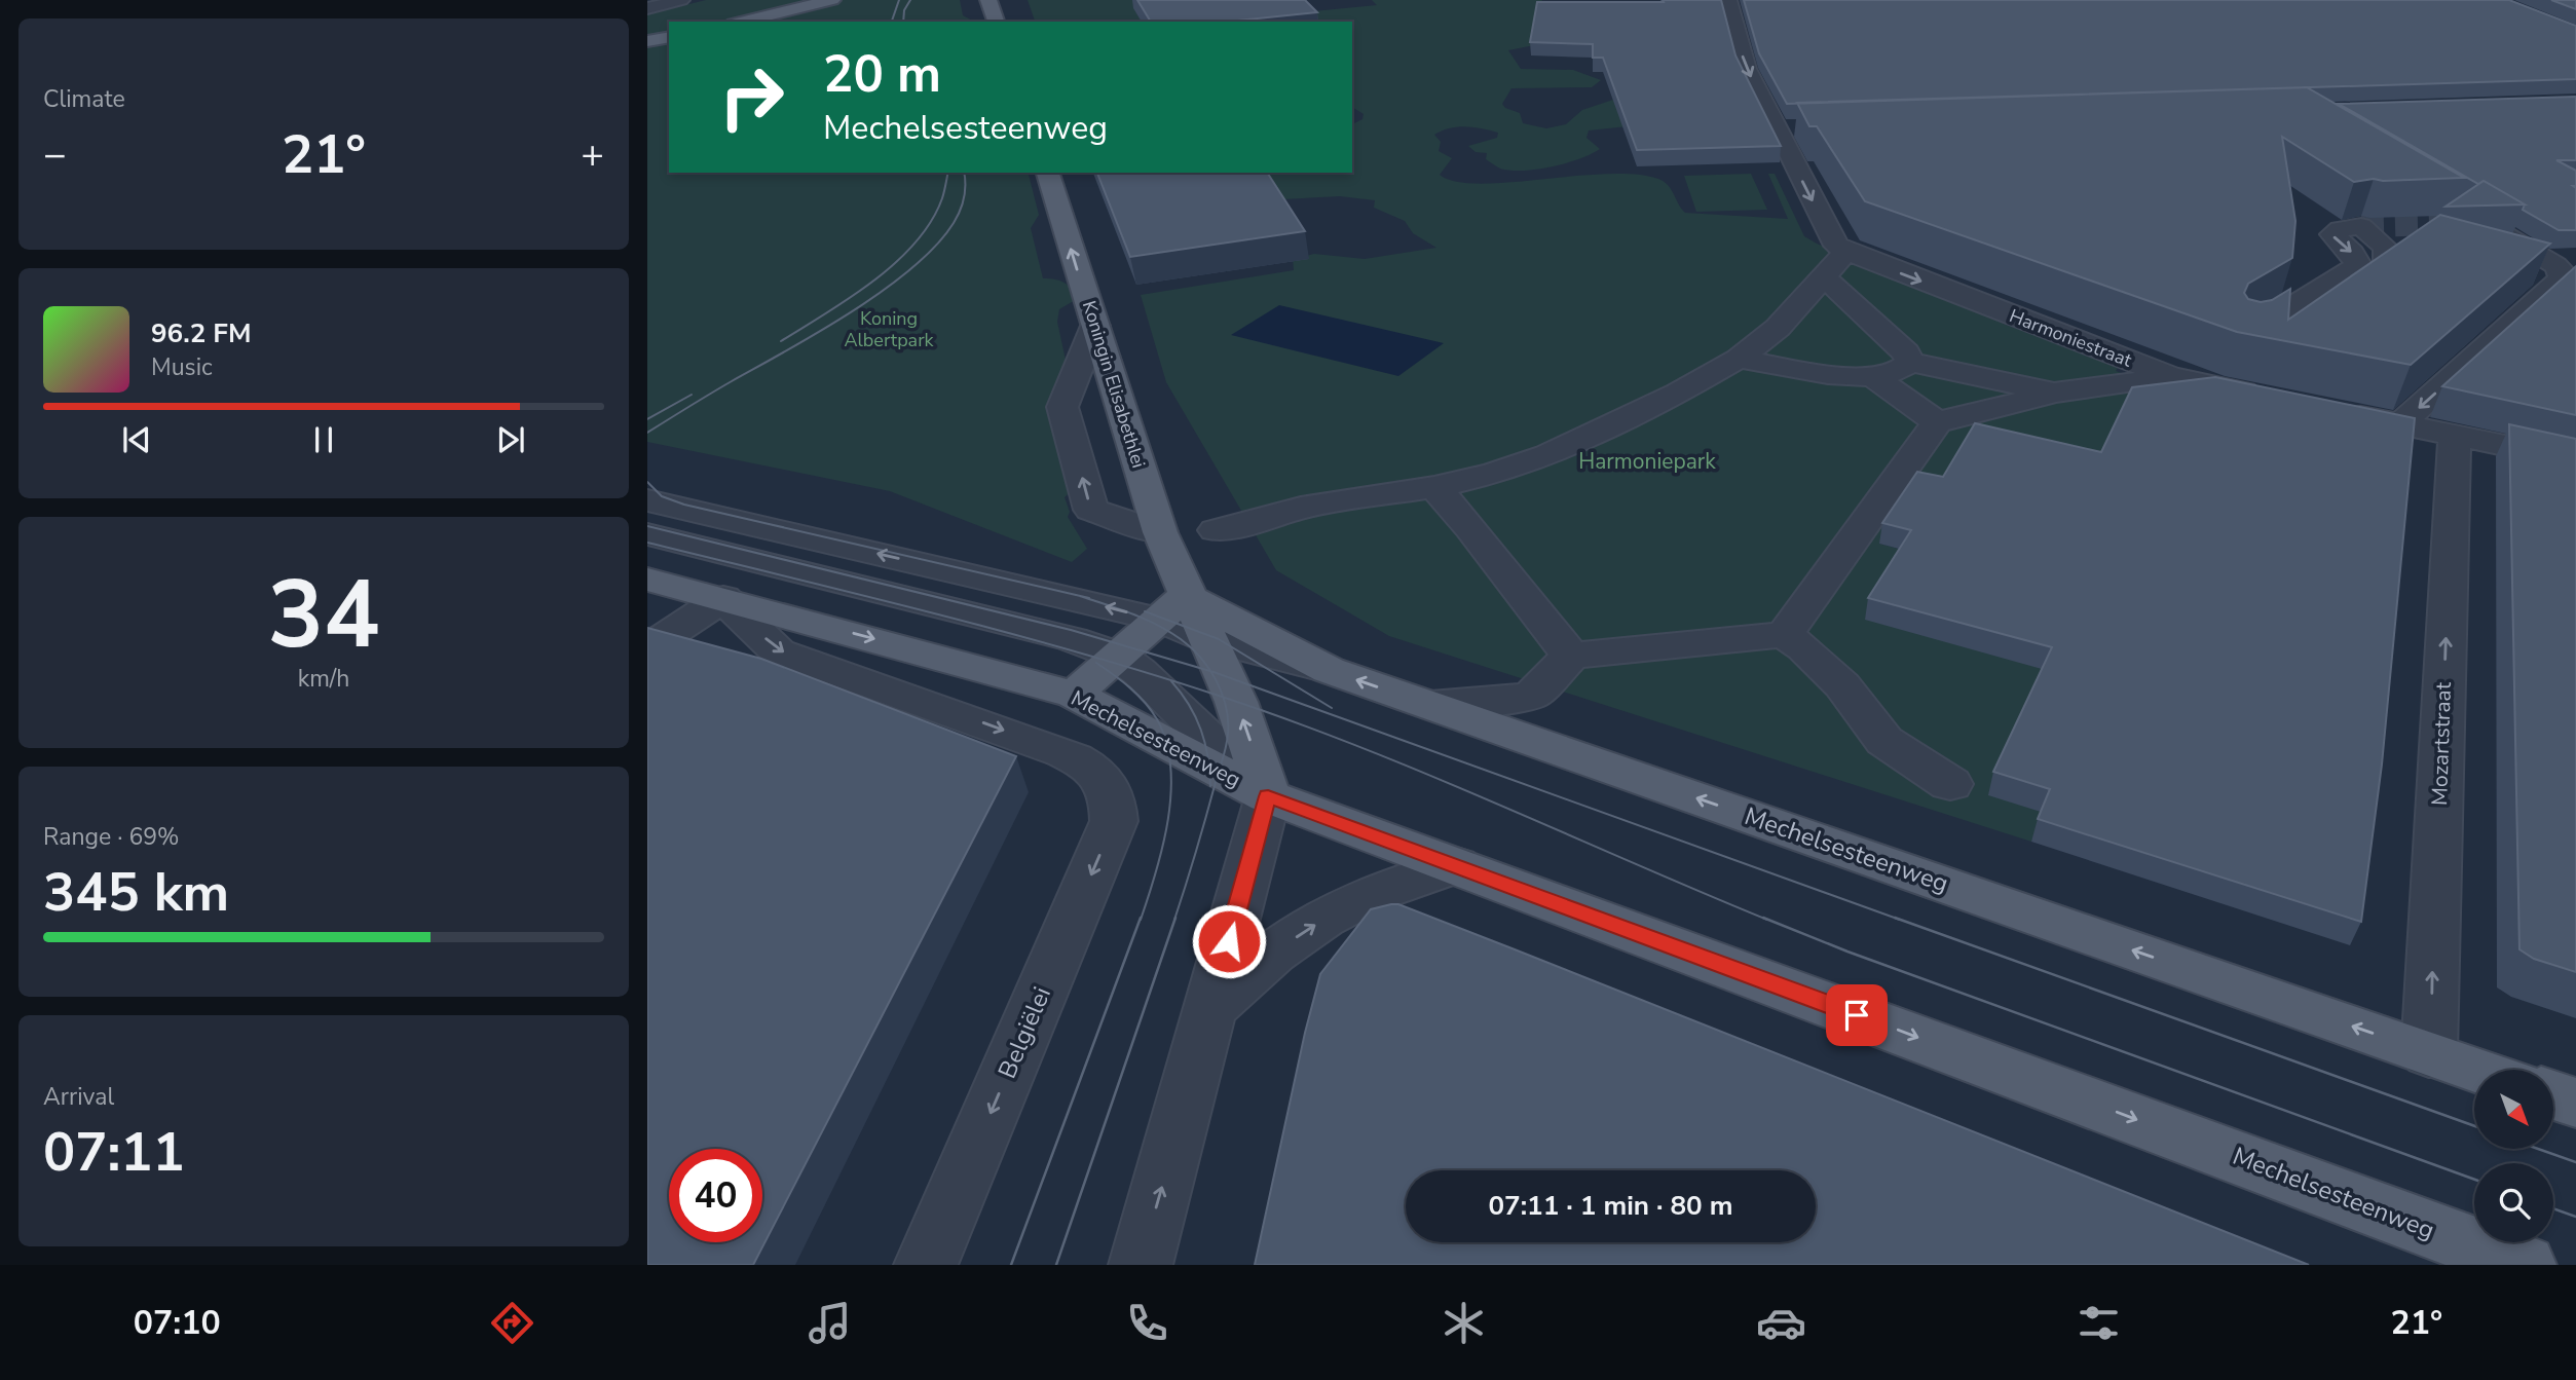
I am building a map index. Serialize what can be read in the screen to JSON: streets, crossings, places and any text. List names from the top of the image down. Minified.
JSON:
{"streets":{"main road":["Koningin Elisabethlei","Mechelsesteenweg"],"street":["Harmoniestraat","Mozartstraat","Belgiëlei"]},"crossings":[["Koningin Elisabethlei","Mechelsesteenweg"],["Mechelsesteenweg","Mozartstraat"],["Mechelsesteenweg","Belgiëlei"]],"one_way":["Koningin Elisabethlei","Mozartstraat"],"parks":["Koning Albertpark","Harmoniepark"],"north":"bottom right","page":{"tile":["Climate",["34","km/h"],["Range · 69%","345 km"],["Arrival","07:11"]],"turn":["20 m","Mechelsesteenweg"],"heat":["−","21°","+"],"song":["96.2 FM","Music"],"limit":"40","trip":"07:11 · 1 min · 80 m","tabs":["07:10","21°"]}}
